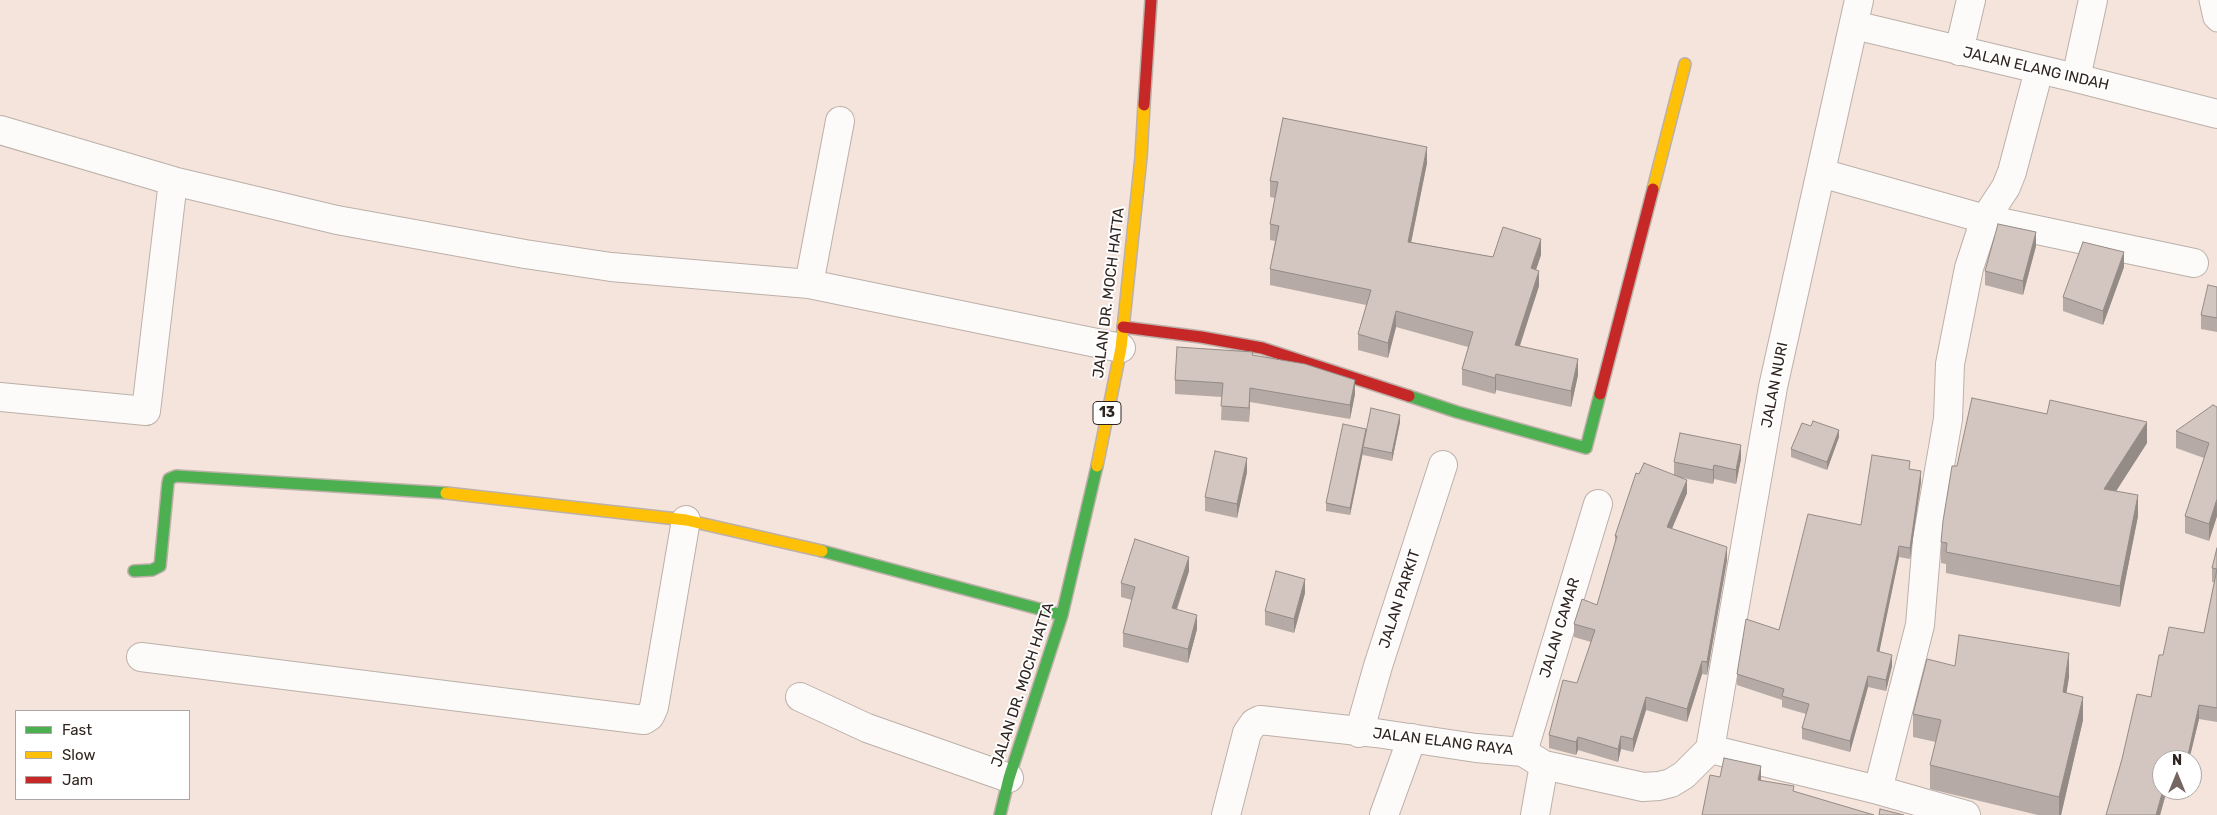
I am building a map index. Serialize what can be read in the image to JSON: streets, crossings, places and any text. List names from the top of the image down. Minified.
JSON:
{"streets":{"main road":["JALAN DR. MOCH HATTA","13"],"street":["JALAN ELANG INDAH","JALAN NURI","JALAN PARKIT","JALAN CAMAR","JALAN ELANG RAYA"]},"crossings":[["JALAN ELANG INDAH","JALAN NURI"],["JALAN NURI","JALAN ELANG RAYA"],["JALAN PARKIT","JALAN ELANG RAYA"],["JALAN CAMAR","JALAN ELANG RAYA"]],"legend":["Fast","Slow","Jam"],"north":"top"}
